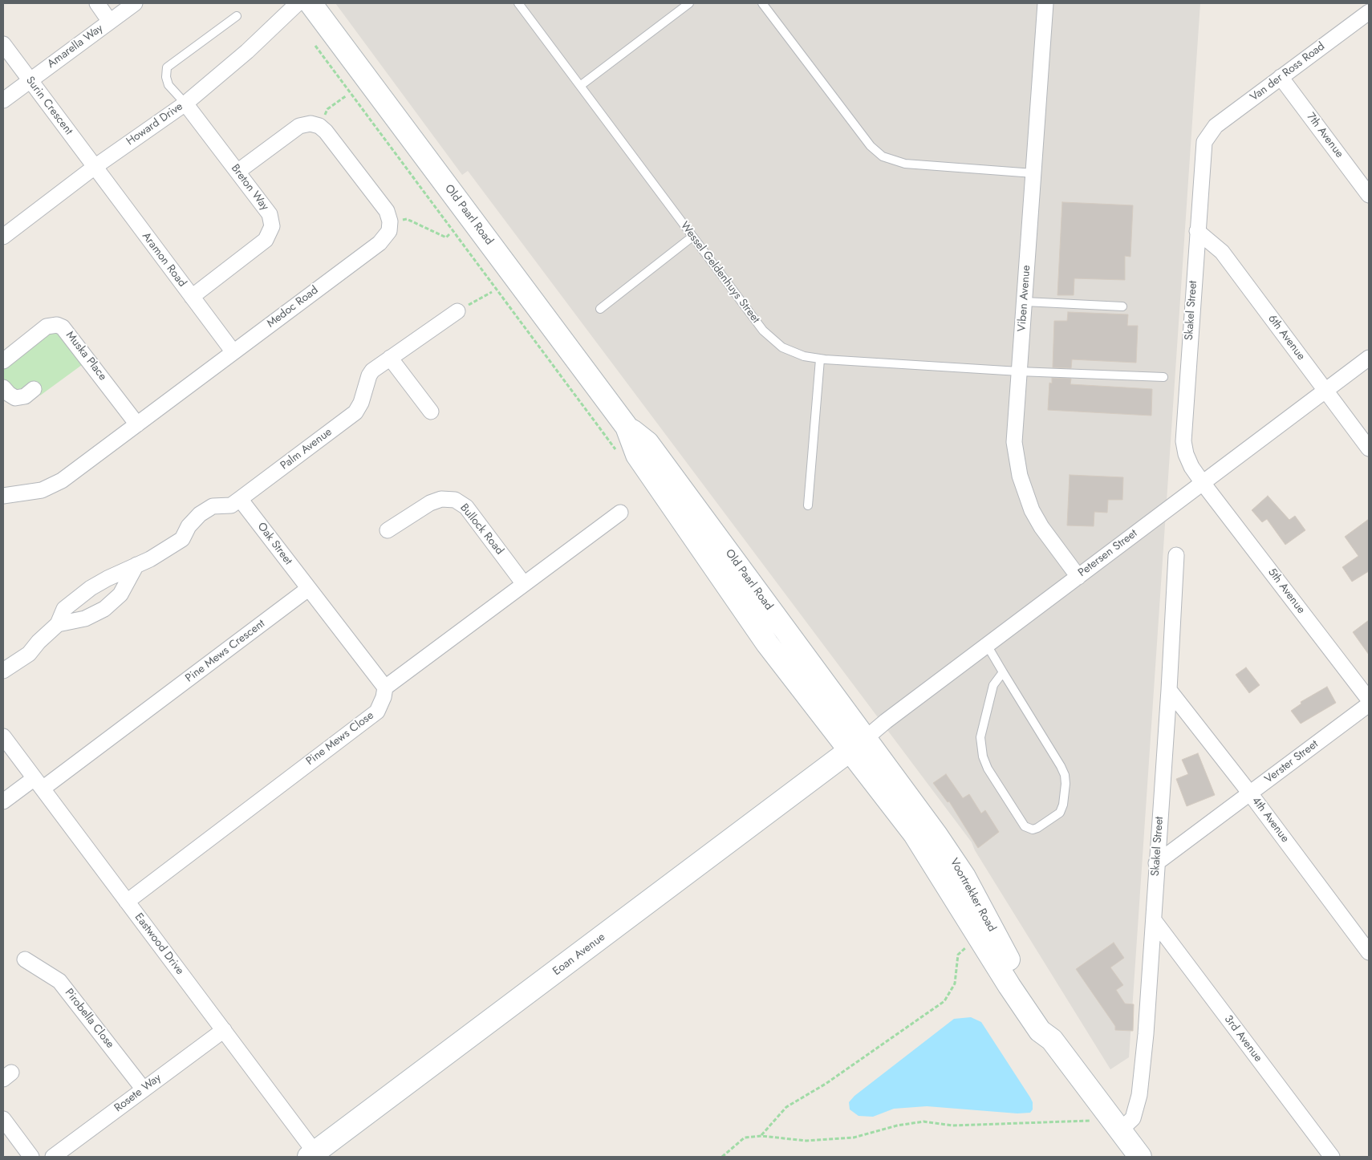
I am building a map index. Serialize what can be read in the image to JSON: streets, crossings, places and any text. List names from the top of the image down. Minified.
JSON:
{"streets":{"main road":["Old Paarl Road","Voortrekker Road","Eoan Avenue"],"street":["Amarella Way","Van der Ross Road","Surin Crescent","Howard Drive","7th Avenue","Breton Way","Aramon Road","Viben Avenue","Medoc Road","Skakel Street","6th Avenue","Muska Place","Palm Avenue","Bullock Road","Oak Street","Petersen Street","5th Avenue","Pine Mews Crescent","Pine Mews Close","Verster Street","4th Avenue","Eastwood Drive","Pirobella Close","3rd Avenue","Rosete Way"],"lane":["Wessel Geldenhuys Street"]},"crossings":[["Amarella Way","Surin Crescent"],["Van der Ross Road","7th Avenue"],["Van der Ross Road","Skakel Street"],["Surin Crescent","Howard Drive"],["Surin Crescent","Aramon Road"],["Howard Drive","Breton Way"],["Howard Drive","Aramon Road"],["Breton Way","Aramon Road"],["Old Paarl Road","Petersen Street"],["Old Paarl Road","Voortrekker Road"],["Old Paarl Road","Eoan Avenue"],["Aramon Road","Medoc Road"],["Wessel Geldenhuys Street","Viben Avenue"],["Viben Avenue","Petersen Street"],["Medoc Road","Muska Place"],["Skakel Street","6th Avenue"],["Skakel Street","Petersen Street"],["Skakel Street","5th Avenue"],["Skakel Street","Verster Street"],["Skakel Street","4th Avenue"],["Skakel Street","Voortrekker Road"],["Skakel Street","3rd Avenue"],["6th Avenue","Petersen Street"],["Palm Avenue","Oak Street"],["Oak Street","Pine Mews Crescent"],["Petersen Street","5th Avenue"],["Petersen Street","Voortrekker Road"],["Petersen Street","Eoan Avenue"],["Pine Mews Crescent","Eastwood Drive"],["Pine Mews Close","Eastwood Drive"],["Verster Street","4th Avenue"],["Voortrekker Road","Eoan Avenue"],["Eastwood Drive","Eoan Avenue"],["Eastwood Drive","Rosete Way"],["Pirobella Close","Rosete Way"]]}
